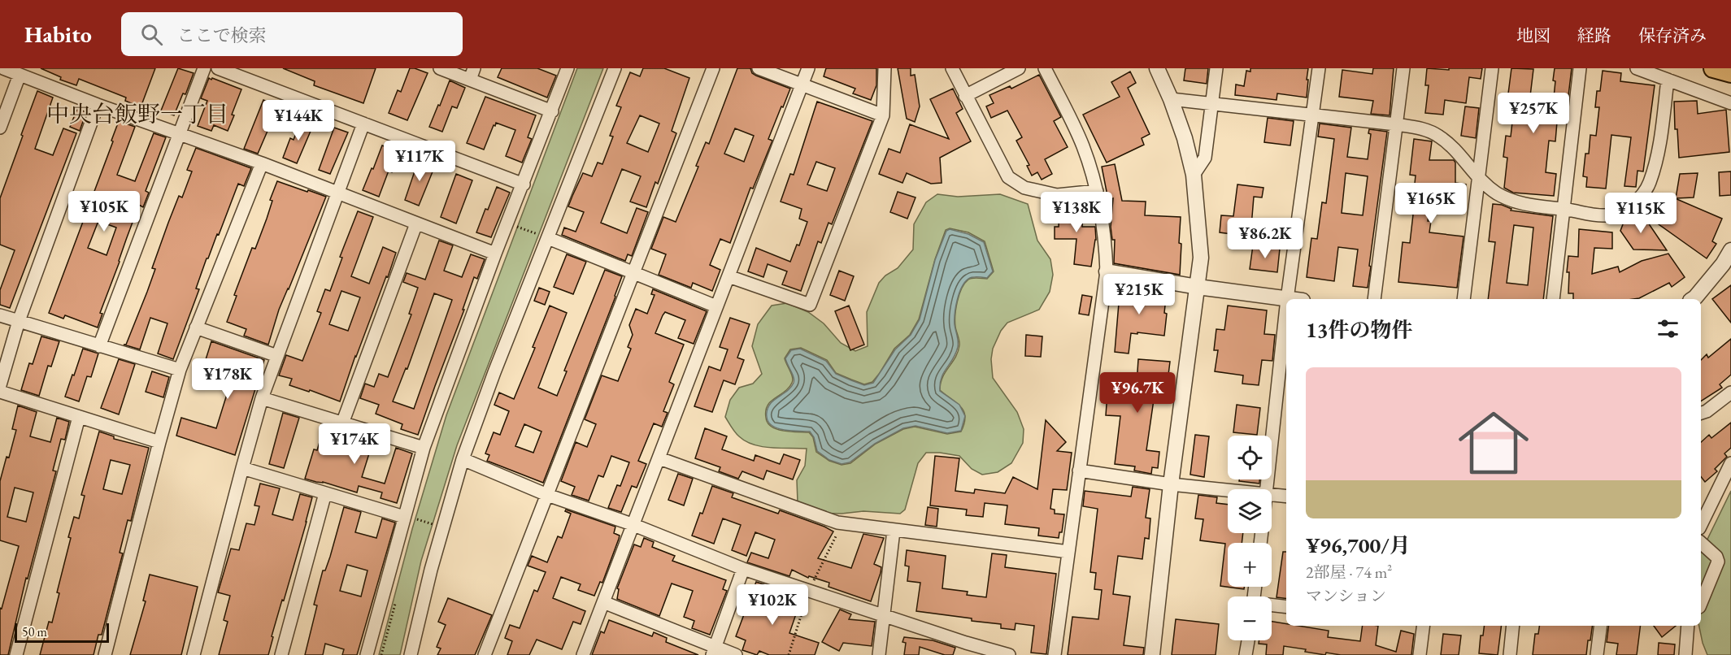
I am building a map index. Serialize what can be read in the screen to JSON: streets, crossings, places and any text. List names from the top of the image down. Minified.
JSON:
{"districts":["中央台飯野一丁目"],"scale_bar":"50 m","page":{"header":"Habito","search":"ここで検索","nav":["地図","経路","保存済み"],"price":["¥257K","¥144K","¥117K","¥165K","¥105K","¥138K","¥115K","¥86.2K","¥215K","¥178K","¥96.7K","¥174K","¥102K"],"heading":"13件の物件","list":[{"name":"¥96,700/月","note":"2部屋 · 74 m² · マンション"}],"map_buttons":["+","−"],"scale":"50 m"}}
